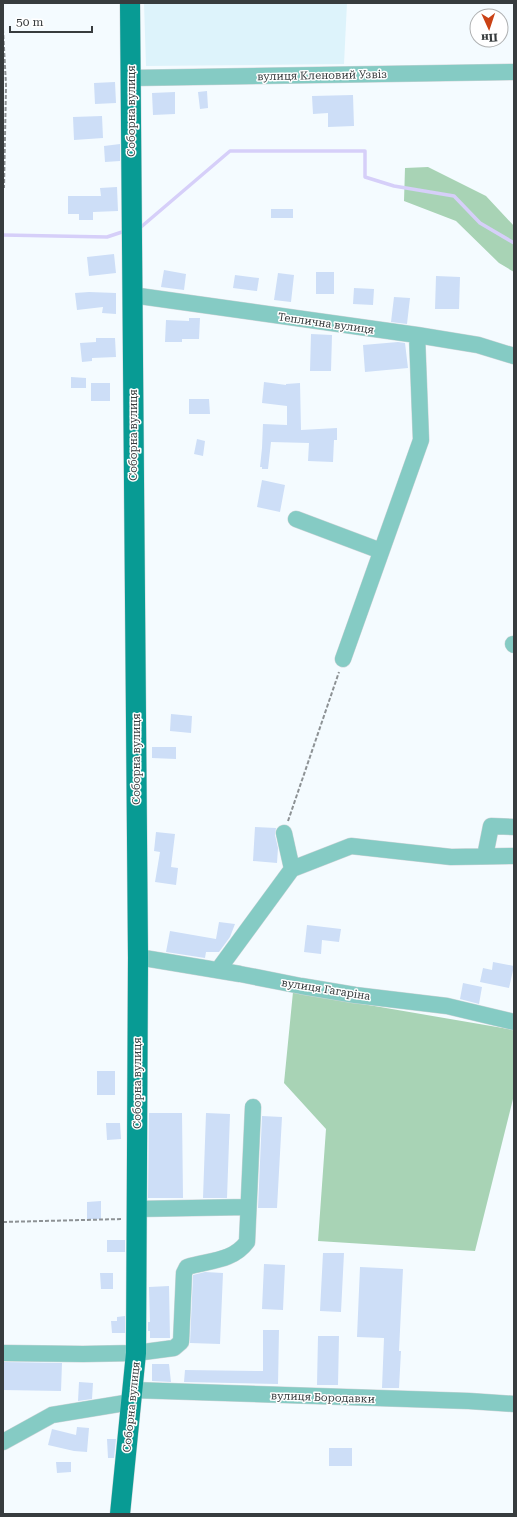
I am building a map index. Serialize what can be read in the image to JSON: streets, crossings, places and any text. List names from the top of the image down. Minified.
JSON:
{"streets":{"main road":["Соборна вулиця"],"street":["вулиця Кленовий Узвіз","Теплична вулиця","вулиця Гагаріна","вулиця Бородавки"]},"crossings":[["вулиця Кленовий Узвіз","Соборна вулиця"],["Соборна вулиця","Теплична вулиця"],["Соборна вулиця","вулиця Гагаріна"],["Соборна вулиця","вулиця Бородавки"]],"scale_bar":"50 m","north":"bottom"}
